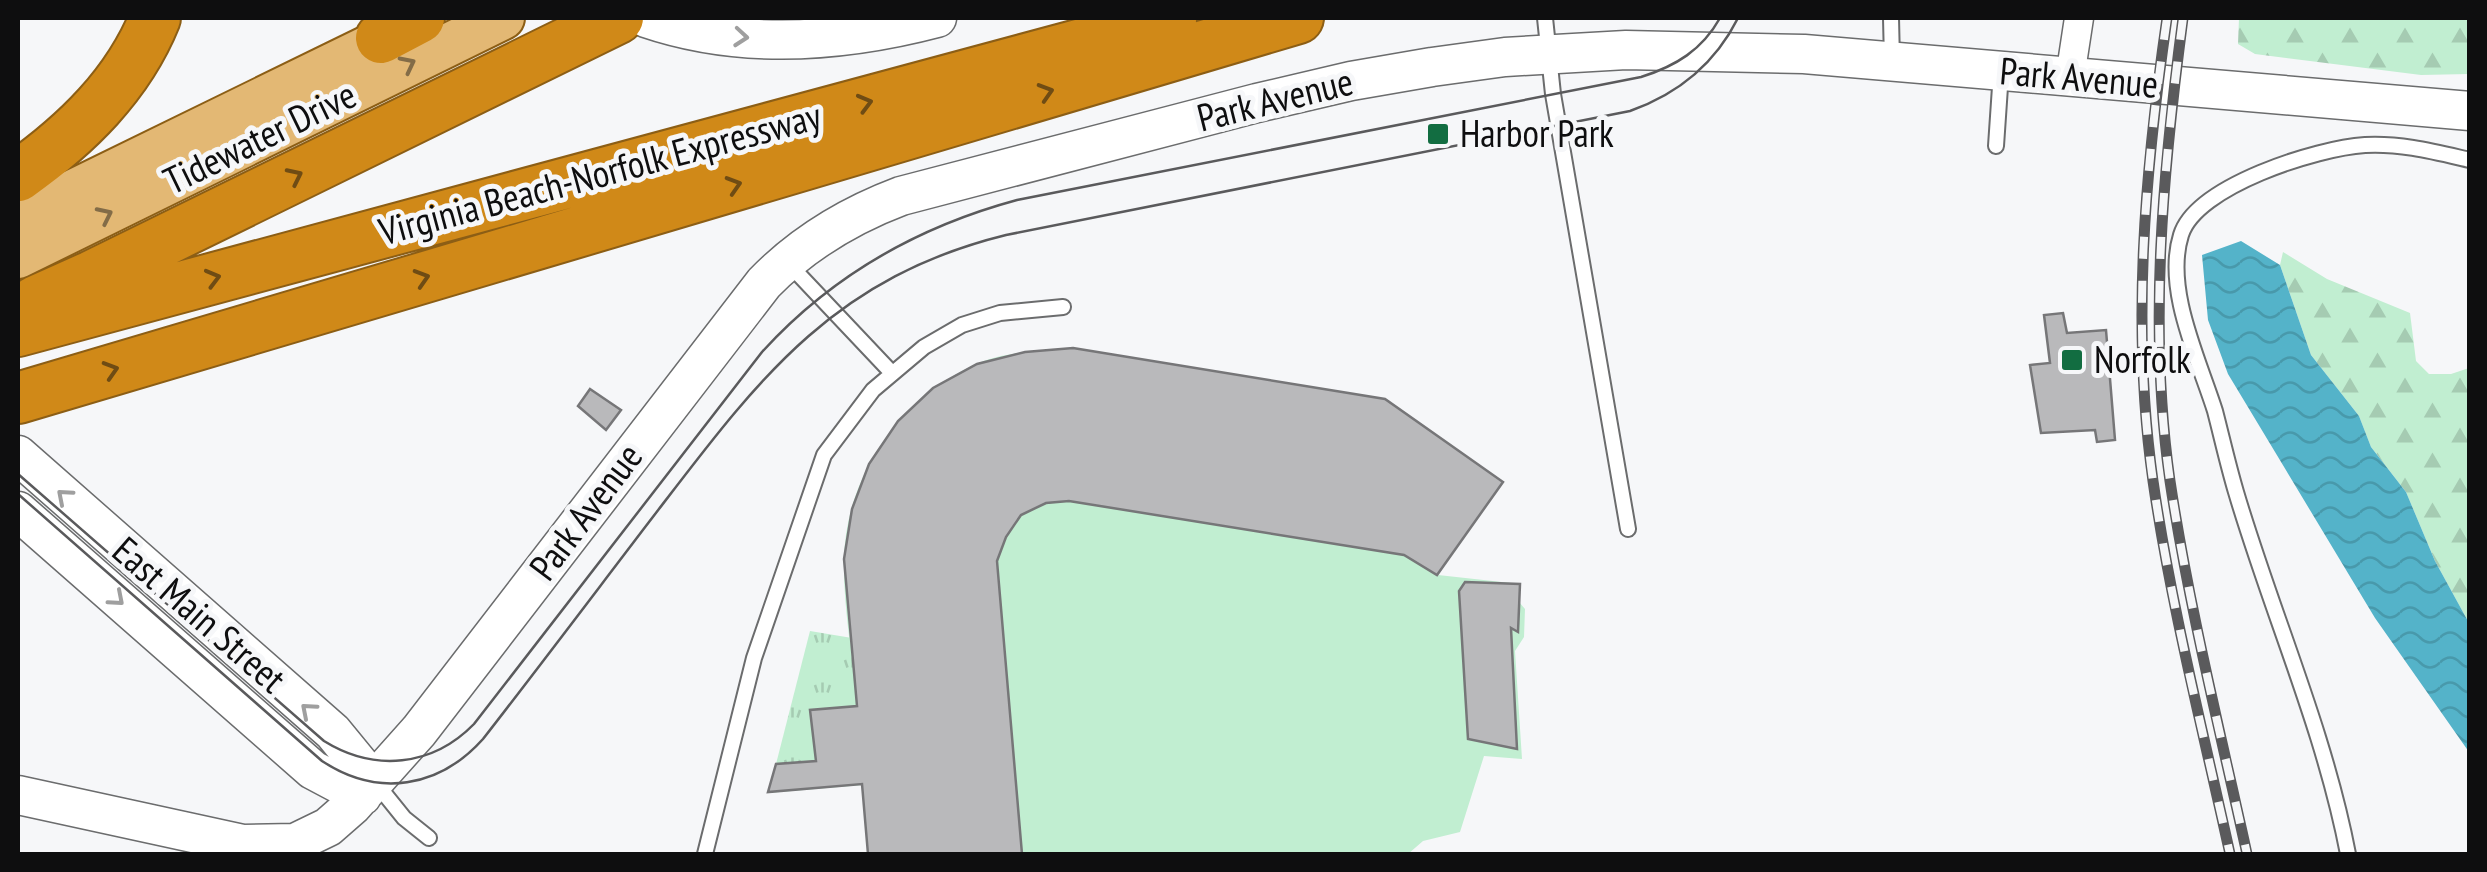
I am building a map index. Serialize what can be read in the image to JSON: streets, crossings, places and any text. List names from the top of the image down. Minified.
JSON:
{"streets":{"highway":["Virginia Beach-Norfolk Expressway"],"main road":["Park Avenue","Tidewater Drive","East Main Street"]},"crossings":[["Park Avenue","East Main Street"]],"places":{"transit":["Harbor Park","Norfolk"]}}
